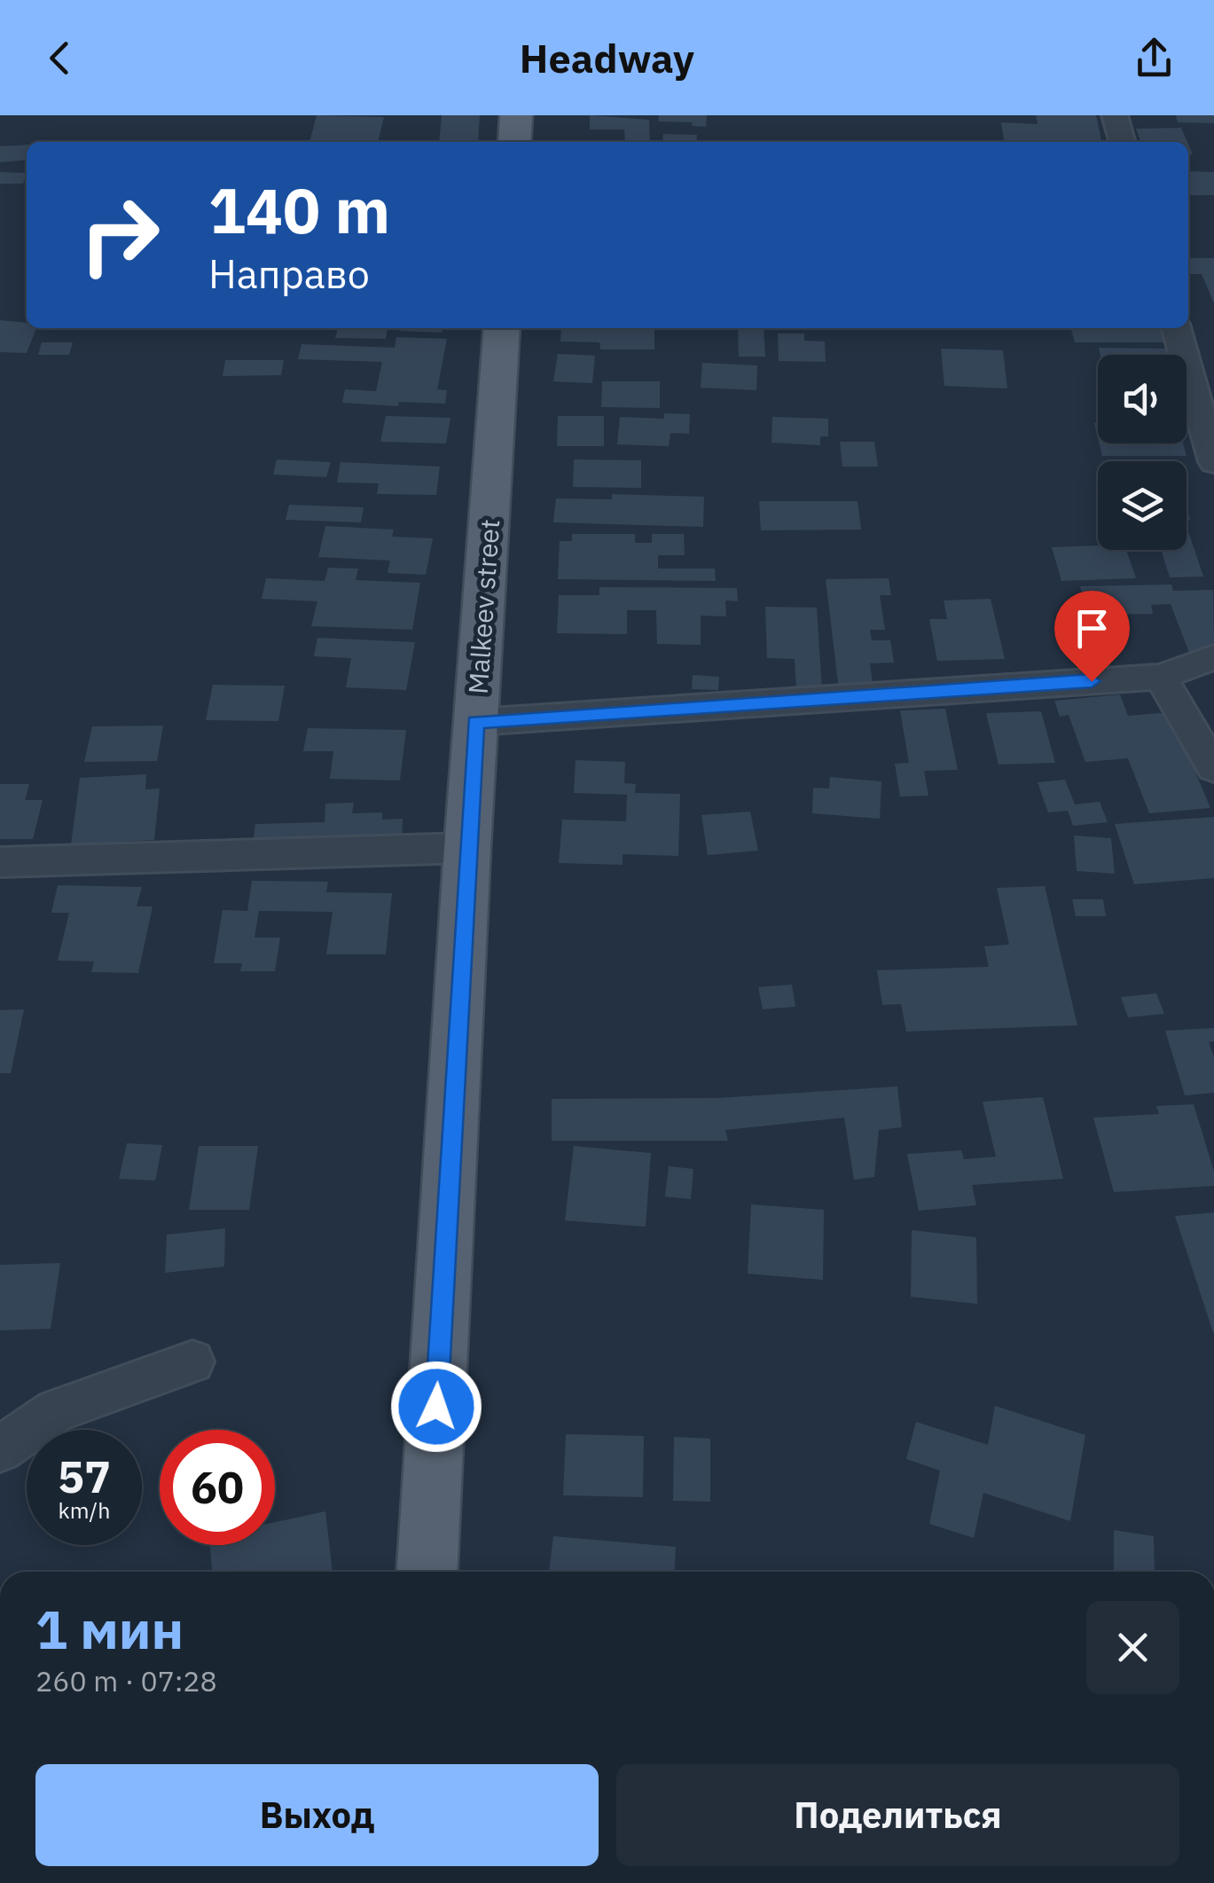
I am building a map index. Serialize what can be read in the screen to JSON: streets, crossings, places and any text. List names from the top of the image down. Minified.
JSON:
{"streets":{"main road":["Malkeev street"]},"page":{"header":"Headway","turn":["140 m","Направо"],"speed":"57 km/h","limit":"60","heading":["1 мин","260 m · 07:28"],"buttons":["Выход","Поделиться"]}}
